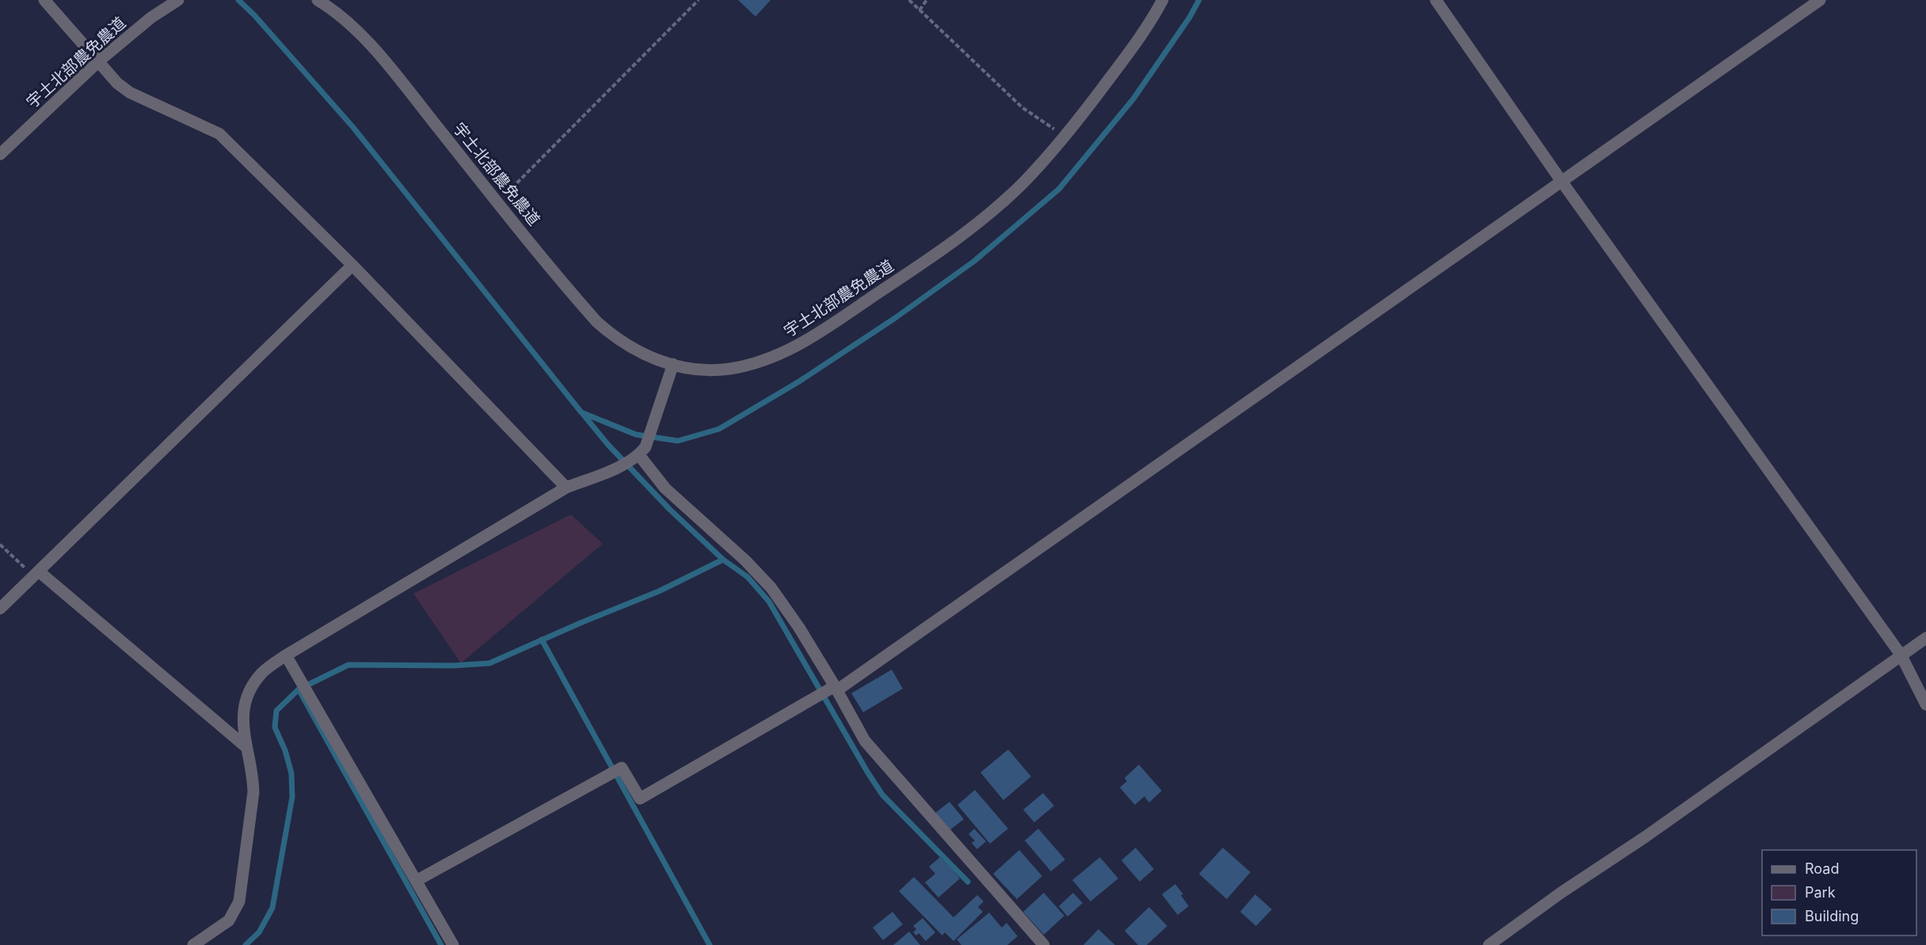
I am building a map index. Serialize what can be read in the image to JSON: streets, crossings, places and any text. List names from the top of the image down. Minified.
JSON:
{"streets":{"street":["宇土北部農免農道"]},"legend":["Road","Park","Building"]}
